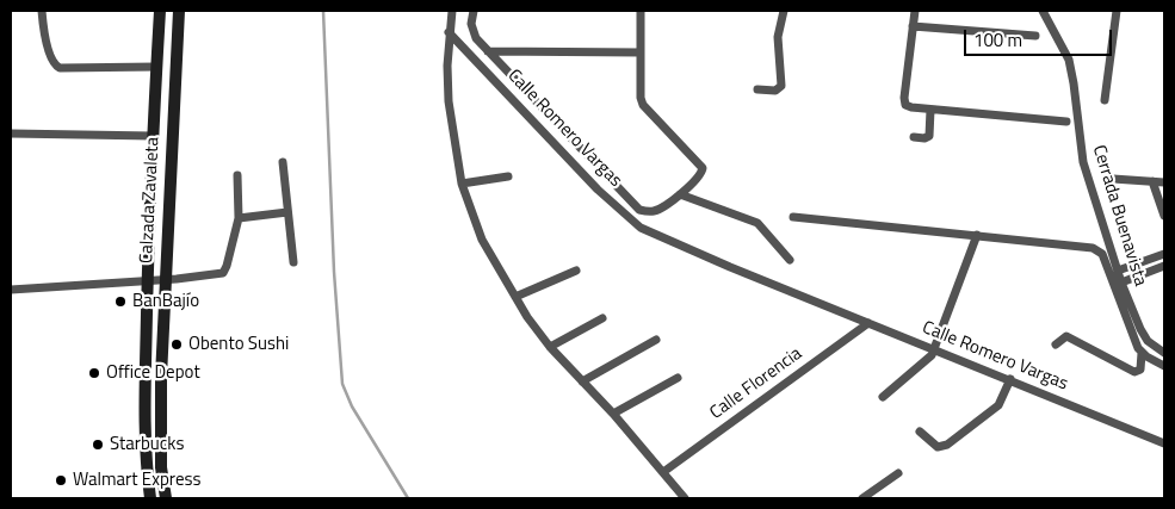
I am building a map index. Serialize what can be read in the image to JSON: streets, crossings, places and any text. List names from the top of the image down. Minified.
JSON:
{"streets":{"main road":["Calzada Zavaleta"],"street":["Calle Romero Vargas","Cerrada Buenavista","Calle Florencia"]},"crossings":[["Calle Romero Vargas","Calle Florencia"]],"places":["BanBajío","Obento Sushi","Office Depot","Starbucks","Walmart Express"],"scale_bar":"100 m"}
